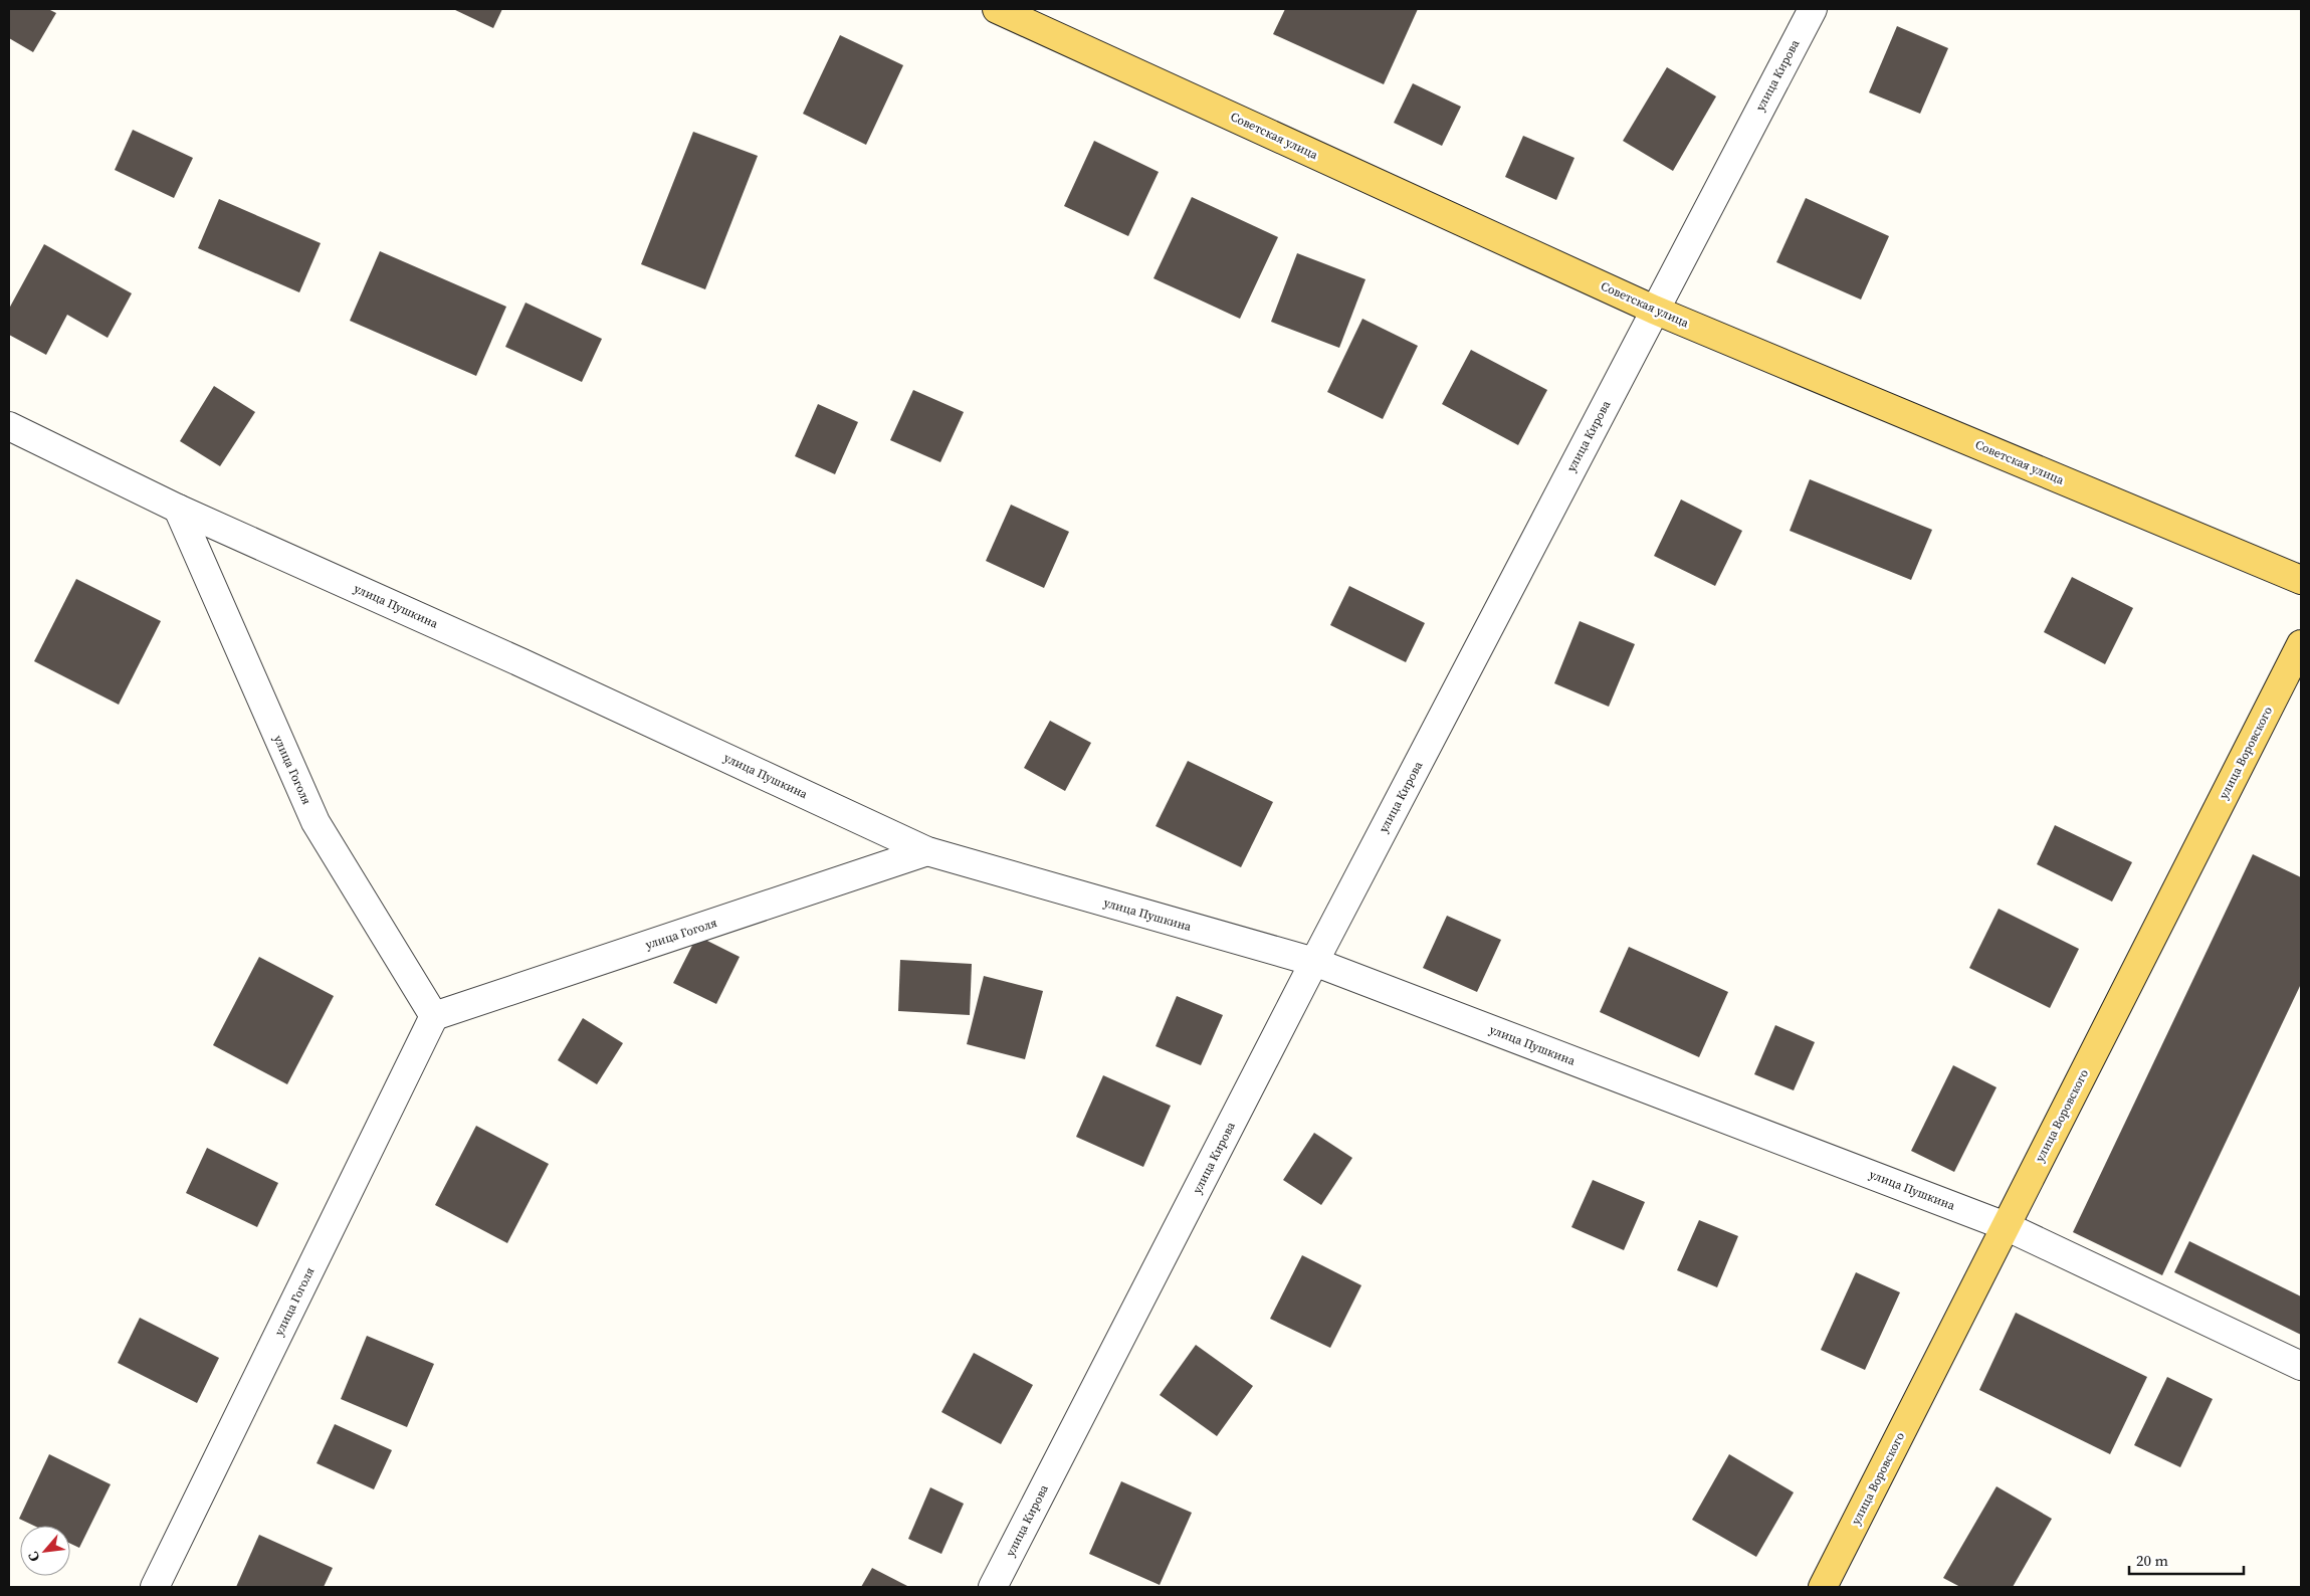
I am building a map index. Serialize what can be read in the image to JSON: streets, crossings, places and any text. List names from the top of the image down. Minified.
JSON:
{"streets":{"main road":["Советская улица","улица Воровского"],"street":["улица Кирова","улица Пушкина","улица Гоголя"]},"crossings":[["улица Кирова","Советская улица"],["улица Кирова","улица Пушкина"],["улица Пушкина","улица Воровского"],["улица Пушкина","улица Гоголя"]],"scale_bar":"20 m","north":"bottom left"}
